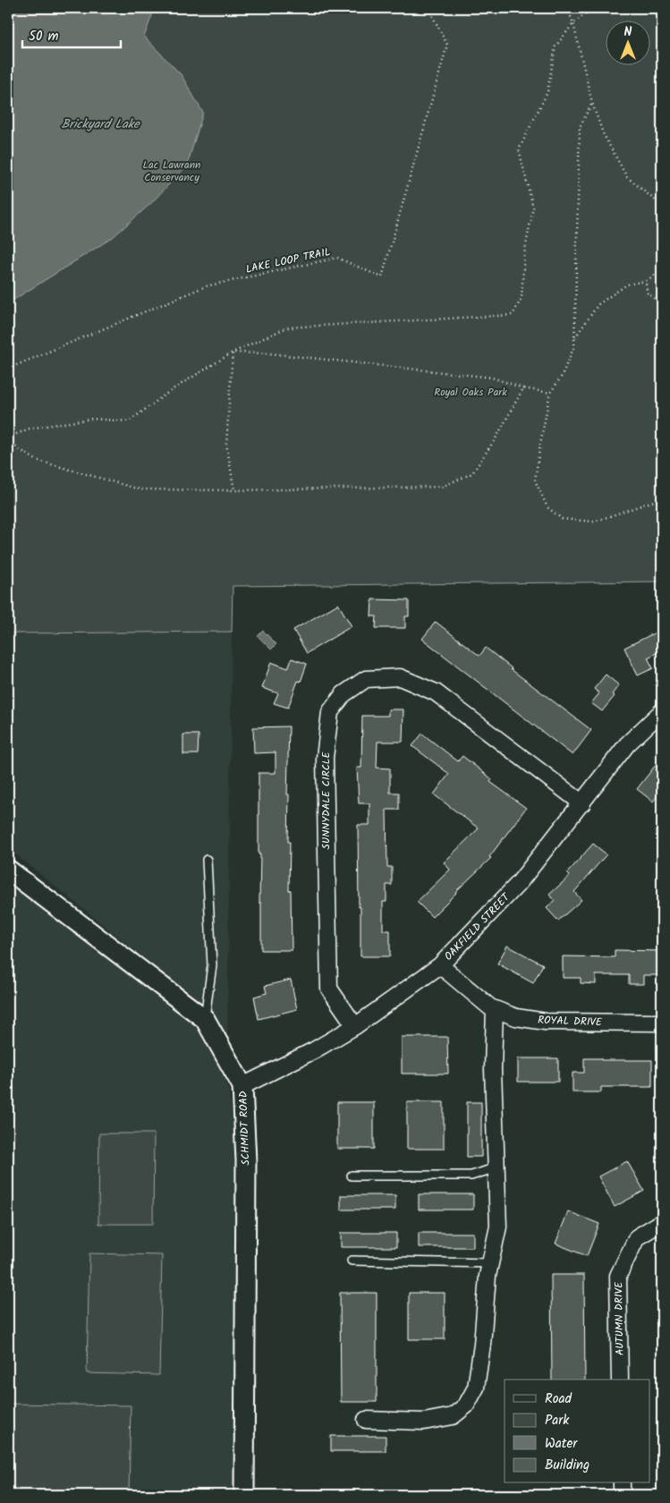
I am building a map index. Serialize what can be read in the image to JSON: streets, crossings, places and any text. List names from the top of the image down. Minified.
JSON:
{"streets":{"street":["SUNNYDALE CIRCLE","OAKFIELD STREET","ROYAL DRIVE","SCHMIDT ROAD","AUTUMN DRIVE"],"path":["LAKE LOOP TRAIL"]},"crossings":[["SUNNYDALE CIRCLE","OAKFIELD STREET"],["OAKFIELD STREET","ROYAL DRIVE"],["OAKFIELD STREET","SCHMIDT ROAD"]],"water":["Brickyard Lake"],"parks":["Lac Lawrann Conservancy","Royal Oaks Park"],"legend":["Road","Park","Water","Building"],"scale_bar":"50 m","north":"top"}
